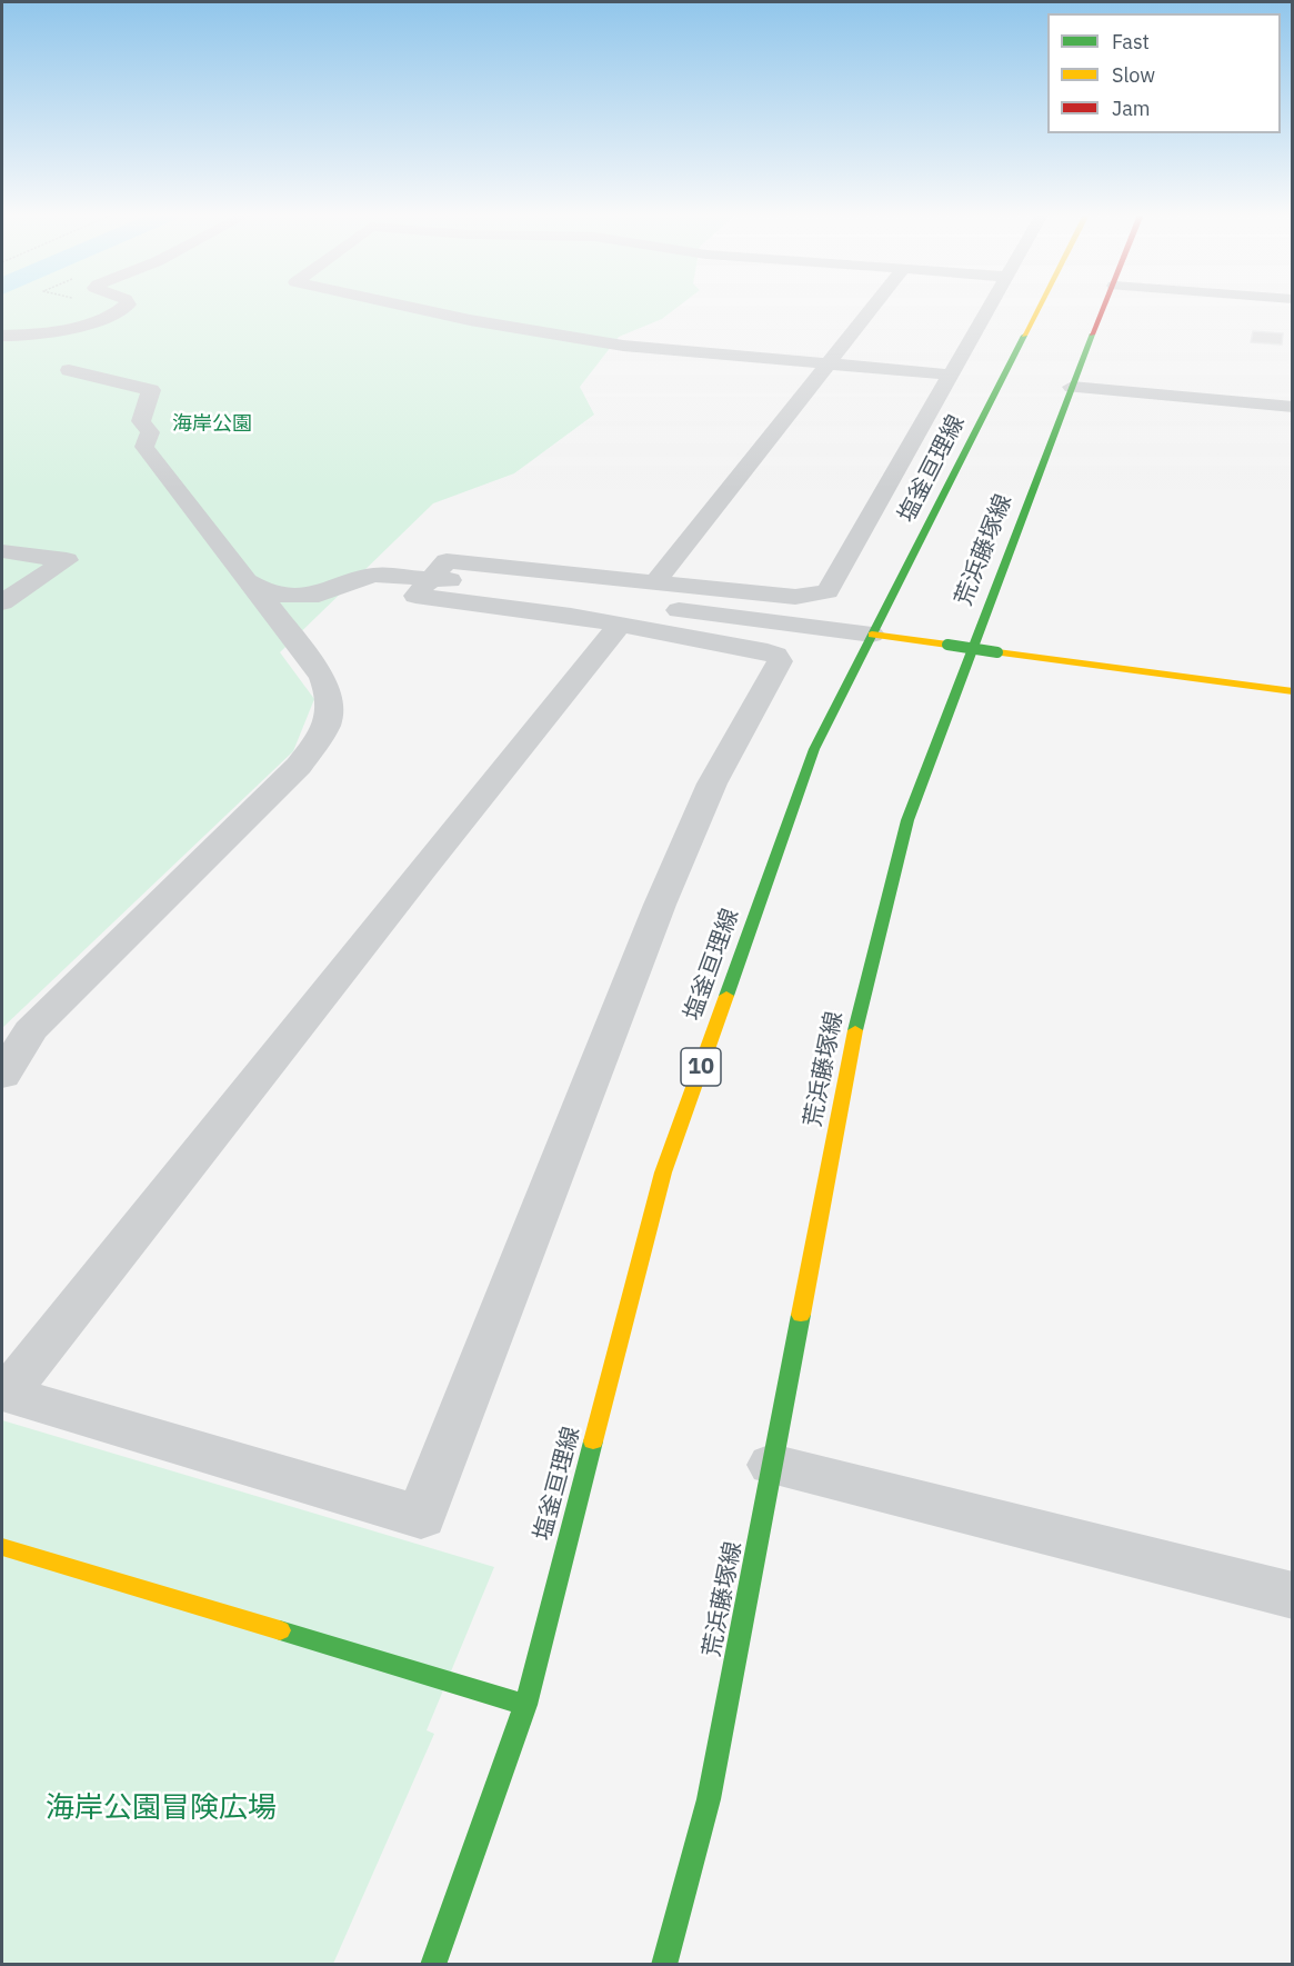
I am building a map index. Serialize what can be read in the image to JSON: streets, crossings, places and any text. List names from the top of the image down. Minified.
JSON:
{"streets":{"street":["塩釜亘理線","荒浜藤塚線","10"]},"parks":["海岸公園","海岸公園冒険広場"],"legend":["Fast","Slow","Jam"]}
